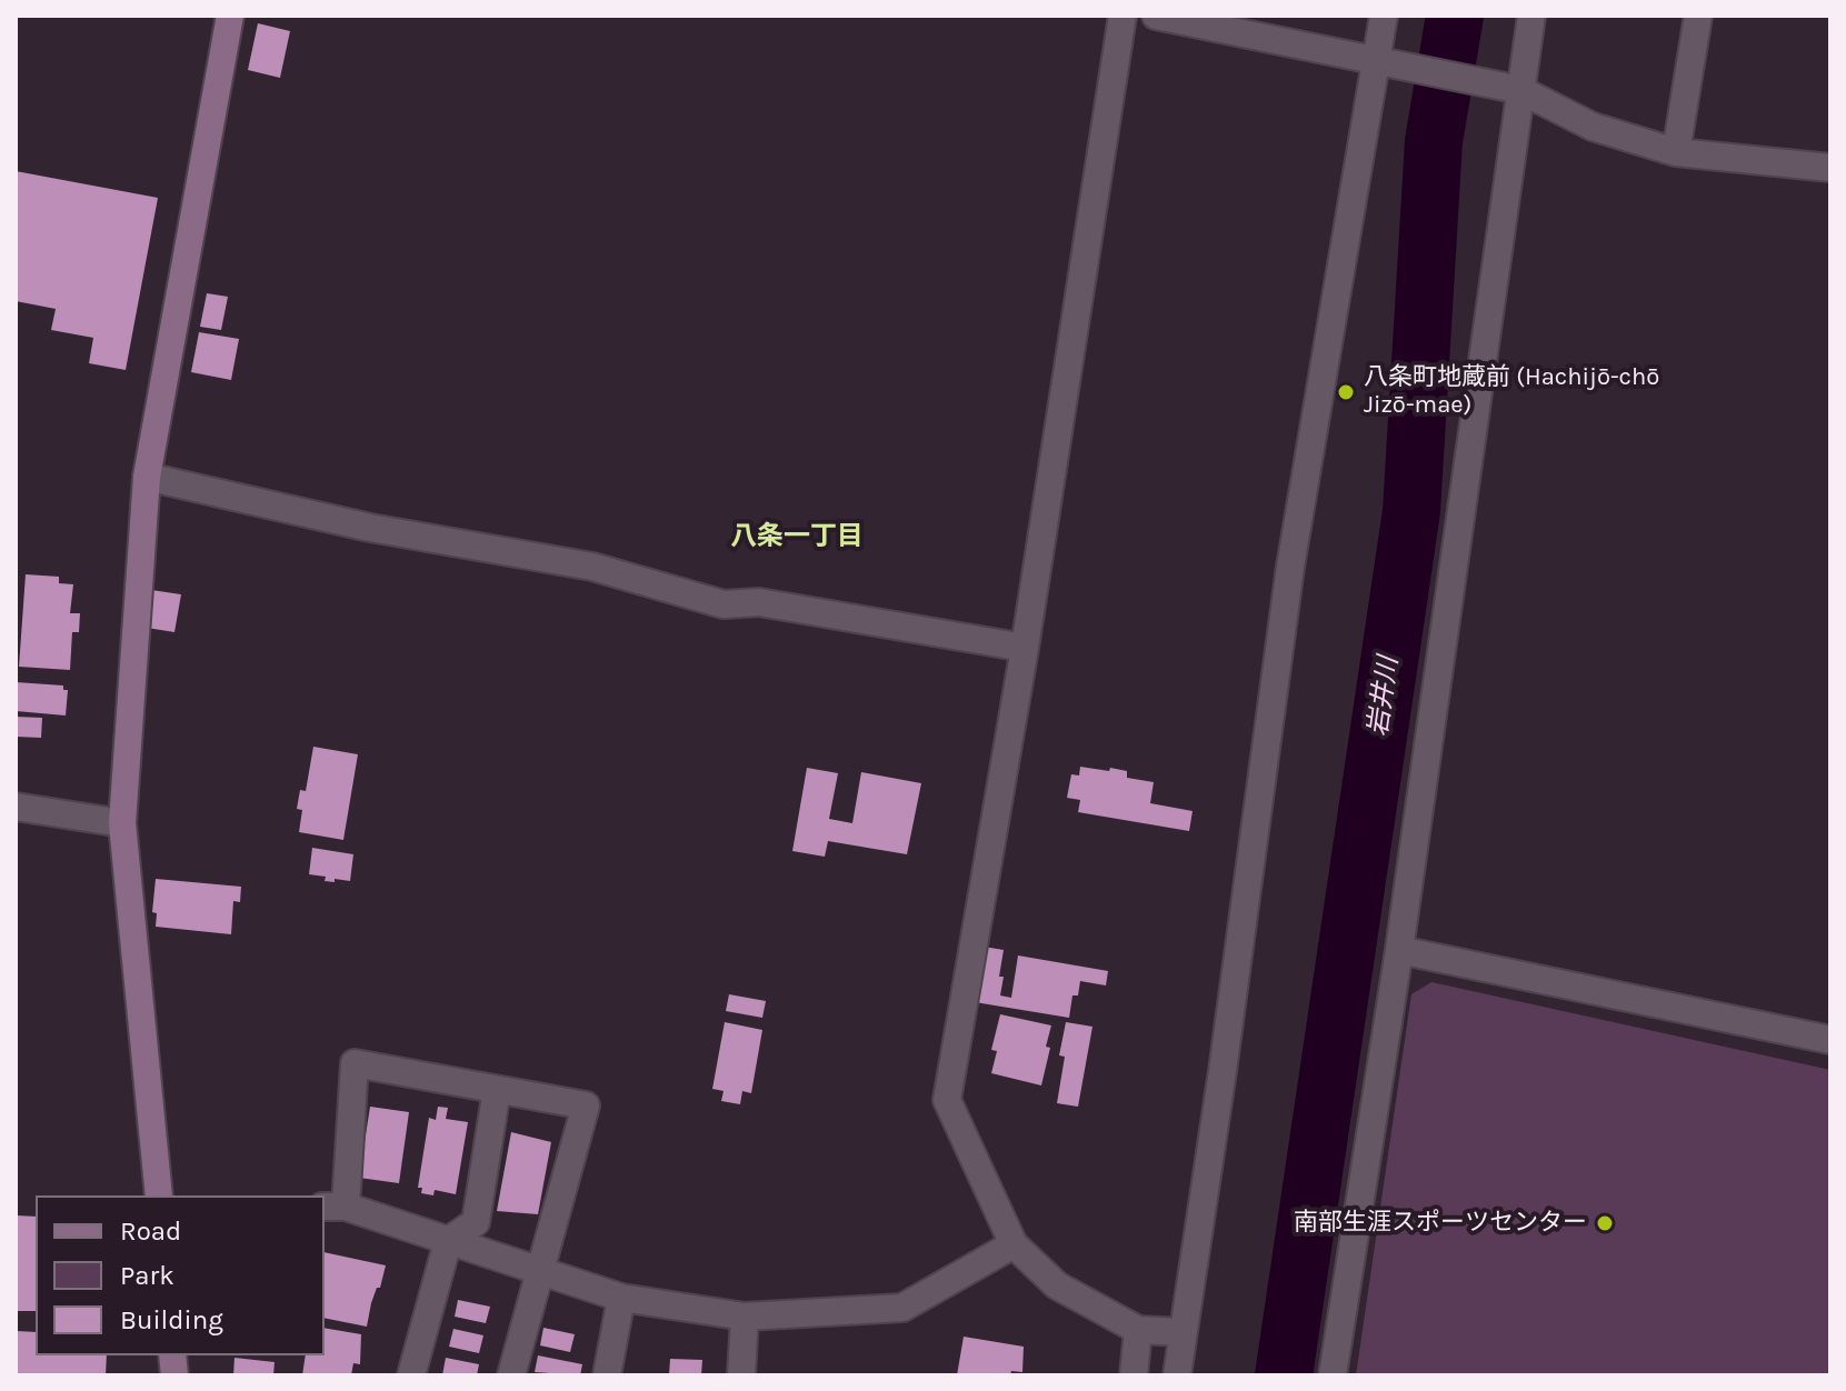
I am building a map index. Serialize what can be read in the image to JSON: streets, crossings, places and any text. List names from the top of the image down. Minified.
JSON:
{"districts":["八条一丁目"],"water":["岩井川"],"places":["八条町地蔵前 (Hachijō-chō Jizō-mae)","南部生涯スポーツセンター"],"legend":["Road","Park","Building"]}
